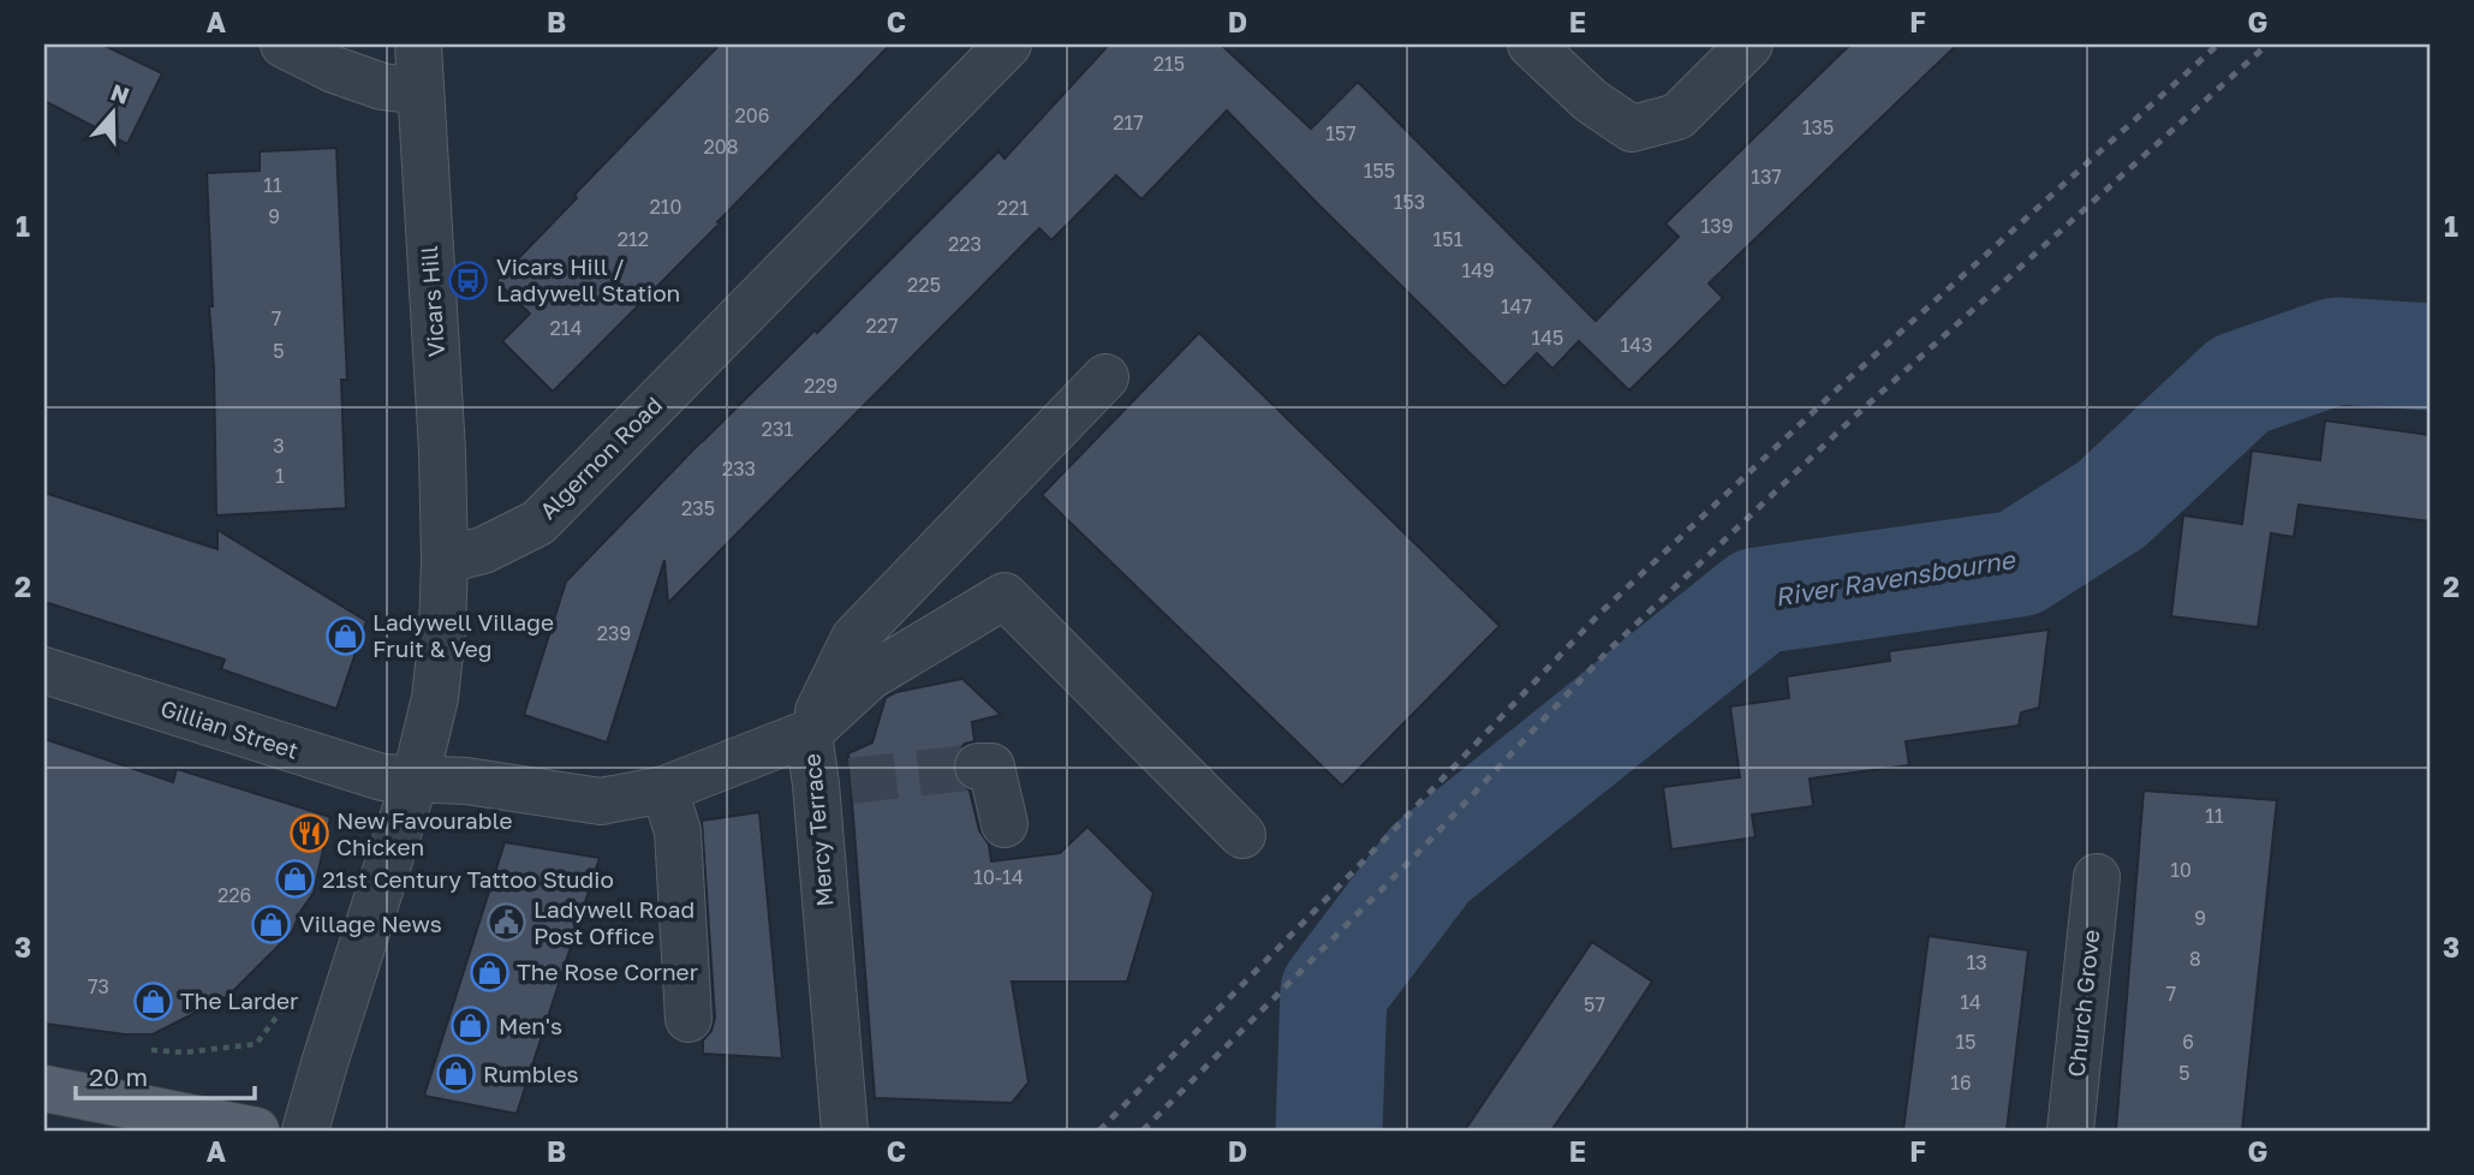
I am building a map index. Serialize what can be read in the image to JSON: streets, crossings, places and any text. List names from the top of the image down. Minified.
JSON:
{"streets":{"street":["Vicars Hill","Algernon Road","Gillian Street","Mercy Terrace","Church Grove"]},"crossings":[["Vicars Hill","Algernon Road"],["Gillian Street","Mercy Terrace"]],"water":["River Ravensbourne"],"places":{"bus stop":["Vicars Hill / Ladywell Station"],"shop":["Ladywell Village Fruit & Veg","21st Century Tattoo Studio","Village News","The Rose Corner","The Larder","Men's","Rumbles"],"restaurant":["New Favourable Chicken"],"public building":["Ladywell Road Post Office"]},"house_numbers":["215","206","217","135","157","208","155","137","11","153","210","221","9","139","212","151","223","149","225","147","7","227","214","145","143","5","229","231","3","233","1","235","239","11","10","10-14","226","9","8","13","73","7","14","57","15","6","5","16"],"scale_bar":"20 m","north":"top","grid":{"columns":["A","B","C","D","E","F","G"],"rows":["1","2","3"]}}
